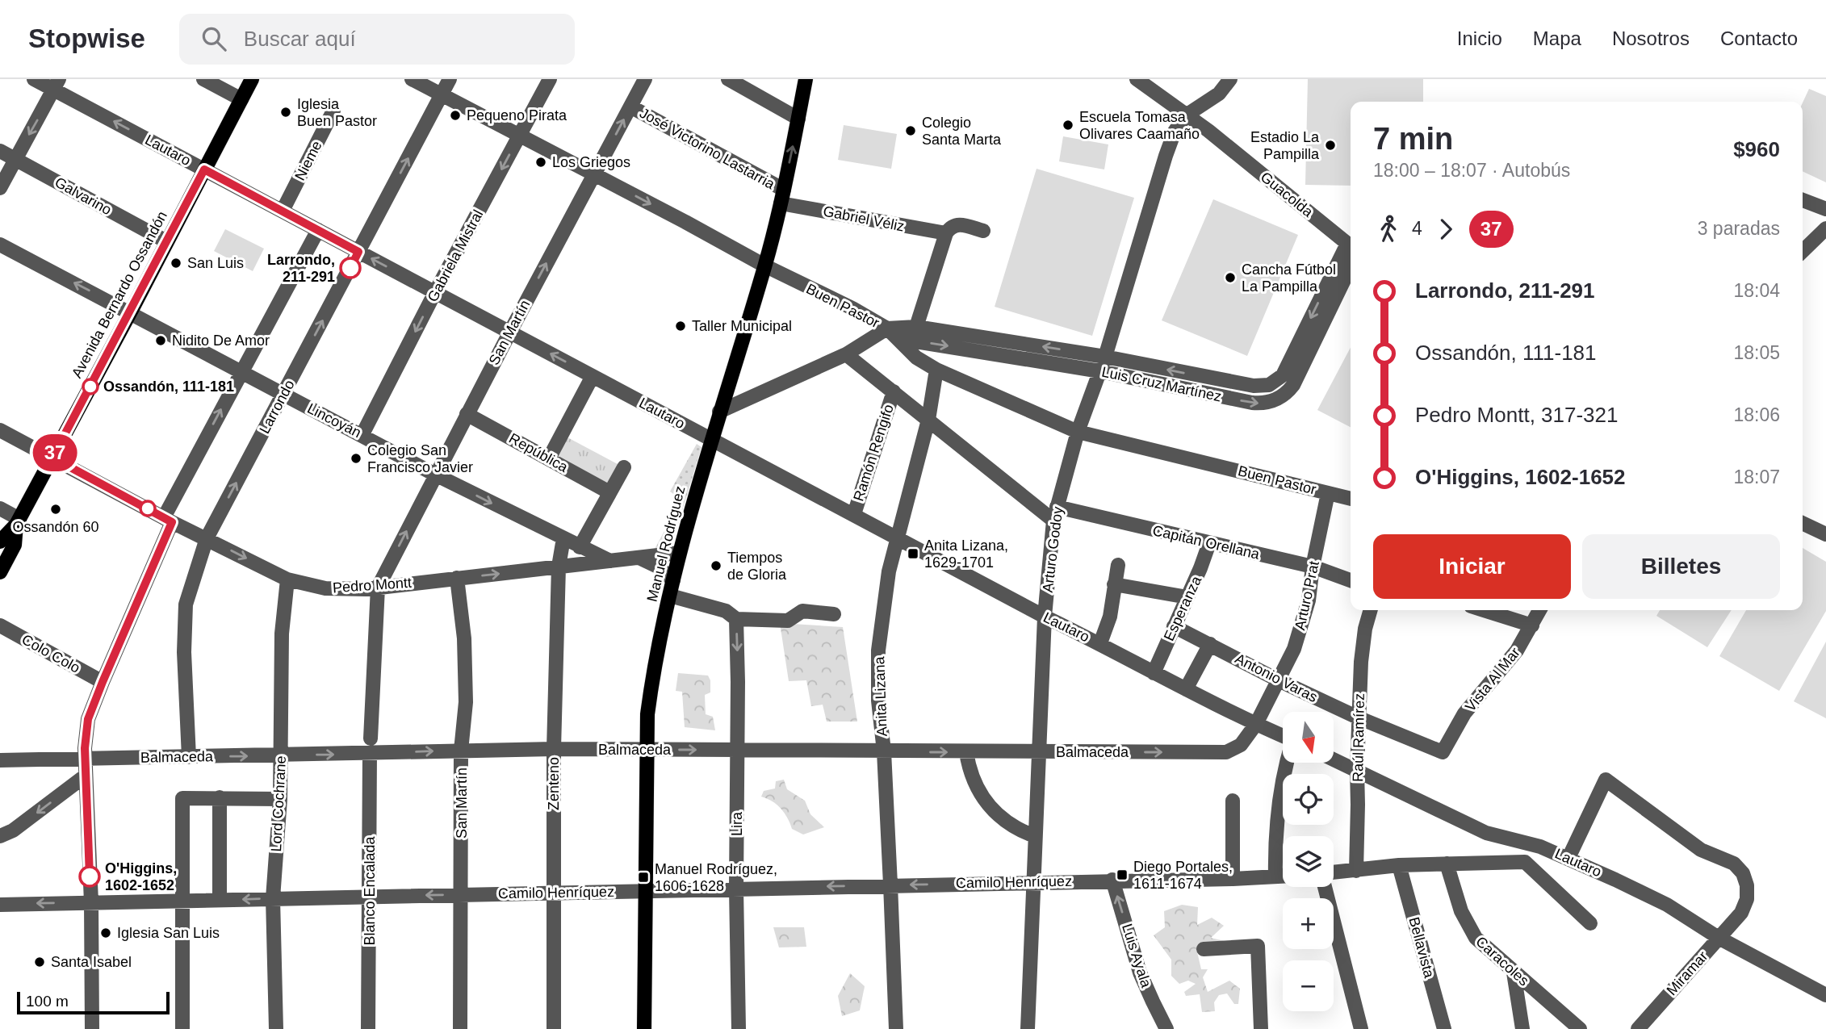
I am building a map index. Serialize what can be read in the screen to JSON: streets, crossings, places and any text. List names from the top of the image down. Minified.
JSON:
{"streets":{"main road":["Avenida Bernardo Ossandón","Manuel Rodríguez"],"street":["José Victorino Lastarria","Lautaro","Nieme","Guacolda","Galvarino","Gabriel Véliz","Gabriela Mistral","Buen Pastor","San Martín","Luis Cruz Martínez","Larrondo","Lincoyán","República","Ramón Rengifo","Capitán Orellana","Arturo Godoy","Pedro Montt","Arturo Prat","Esperanza","Colo Colo","Antonio Varas","Vista Al Mar","Anita Lizana","Raúl Ramírez","Balmaceda","Zenteno","Lord Cochrane","Lira","Camilo Henríquez","Blanco Encalada","Bellavista","Luis Ayala","Caracoles","Miramar"]},"crossings":[["José Victorino Lastarria","Gabriel Véliz"],["José Victorino Lastarria","San Martín"],["José Victorino Lastarria","Manuel Rodríguez"],["Lautaro","Nieme"],["Lautaro","Gabriela Mistral"],["Lautaro","Avenida Bernardo Ossandón"],["Lautaro","San Martín"],["Lautaro","Larrondo"],["Lautaro","Ramón Rengifo"],["Lautaro","Manuel Rodríguez"],["Lautaro","Arturo Godoy"],["Lautaro","Arturo Prat"],["Lautaro","Esperanza"],["Lautaro","Anita Lizana"],["Lautaro","Raúl Ramírez"],["Lautaro","Balmaceda"],["Lautaro","Miramar"],["Guacolda","Luis Cruz Martínez"],["Guacolda","Arturo Godoy"],["Galvarino","Avenida Bernardo Ossandón"],["Gabriel Véliz","Manuel Rodríguez"],["Gabriela Mistral","Buen Pastor"],["Gabriela Mistral","Lincoyán"],["Avenida Bernardo Ossandón","Lincoyán"],["Avenida Bernardo Ossandón","Pedro Montt"],["Buen Pastor","San Martín"],["Buen Pastor","Luis Cruz Martínez"],["Buen Pastor","Larrondo"],["Buen Pastor","Manuel Rodríguez"],["Buen Pastor","Arturo Godoy"],["Buen Pastor","Arturo Prat"],["Buen Pastor","Anita Lizana"],["San Martín","Lincoyán"],["San Martín","República"],["San Martín","Pedro Montt"],["San Martín","Balmaceda"],["San Martín","Camilo Henríquez"],["Luis Cruz Martínez","Capitán Orellana"],["Luis Cruz Martínez","Manuel Rodríguez"],["Luis Cruz Martínez","Arturo Godoy"],["Larrondo","Lincoyán"],["Larrondo","Pedro Montt"],["Larrondo","Balmaceda"],["Lincoyán","Pedro Montt"],["Lincoyán","Zenteno"],["Ramón Rengifo","Capitán Orellana"],["Capitán Orellana","Arturo Godoy"],["Capitán Orellana","Arturo Prat"],["Capitán Orellana","Esperanza"],["Capitán Orellana","Anita Lizana"],["Manuel Rodríguez","Pedro Montt"],["Manuel Rodríguez","Balmaceda"],["Manuel Rodríguez","Camilo Henríquez"],["Arturo Godoy","Balmaceda"],["Arturo Godoy","Camilo Henríquez"],["Pedro Montt","Zenteno"],["Pedro Montt","Lord Cochrane"],["Arturo Prat","Antonio Varas"],["Arturo Prat","Balmaceda"],["Esperanza","Antonio Varas"],["Antonio Varas","Vista Al Mar"],["Antonio Varas","Raúl Ramírez"],["Anita Lizana","Balmaceda"],["Anita Lizana","Camilo Henríquez"],["Balmaceda","Zenteno"],["Balmaceda","Lord Cochrane"],["Balmaceda","Lira"],["Balmaceda","Blanco Encalada"],["Zenteno","Camilo Henríquez"],["Lord Cochrane","Camilo Henríquez"],["Lira","Camilo Henríquez"],["Camilo Henríquez","Blanco Encalada"],["Camilo Henríquez","Luis Ayala"]],"one_way":["Gabriela Mistral","San Martín","Balmaceda","Camilo Henríquez","Luis Ayala"],"places":{"other":["Iglesia Buen Pastor","Pequeno Pirata","Escuela Tomasa Olivares Caamaño","Colegio Santa Marta","Estadio La Pampilla","Los Griegos","San Luis","Larrondo, 211-291","Cancha Fútbol La Pampilla","Taller Municipal","Nidito De Amor","Ossandón, 111-181","Colegio San Francisco Javier","Ossandón 60","Tiempos de Gloria","O'Higgins, 1602-1652","Iglesia San Luis","Santa Isabel"],"transit":["Anita Lizana, 1629-1701","Diego Portales, 1611-1674","Manuel Rodríguez, 1606-1628"]},"lines":["bus line 37"],"scale_bar":"100 m","north":"bottom","page":{"header":"Stopwise","search":"Buscar aquí","nav":["Inicio","Mapa","Nosotros","Contacto"],"on_map":"37","heading":["7 min","18:00 – 18:07 · Autobús","$960"],"legs":["4","37","3 paradas"],"list":[{"name":"Larrondo, 211-291","value":"18:04"},{"name":"Ossandón, 111-181","value":"18:05"},{"name":"Pedro Montt, 317-321","value":"18:06"},{"name":"O'Higgins, 1602-1652","value":"18:07"}],"buttons":["Iniciar","Billetes"],"map_buttons":["+","−"],"scale":"100 m"}}
